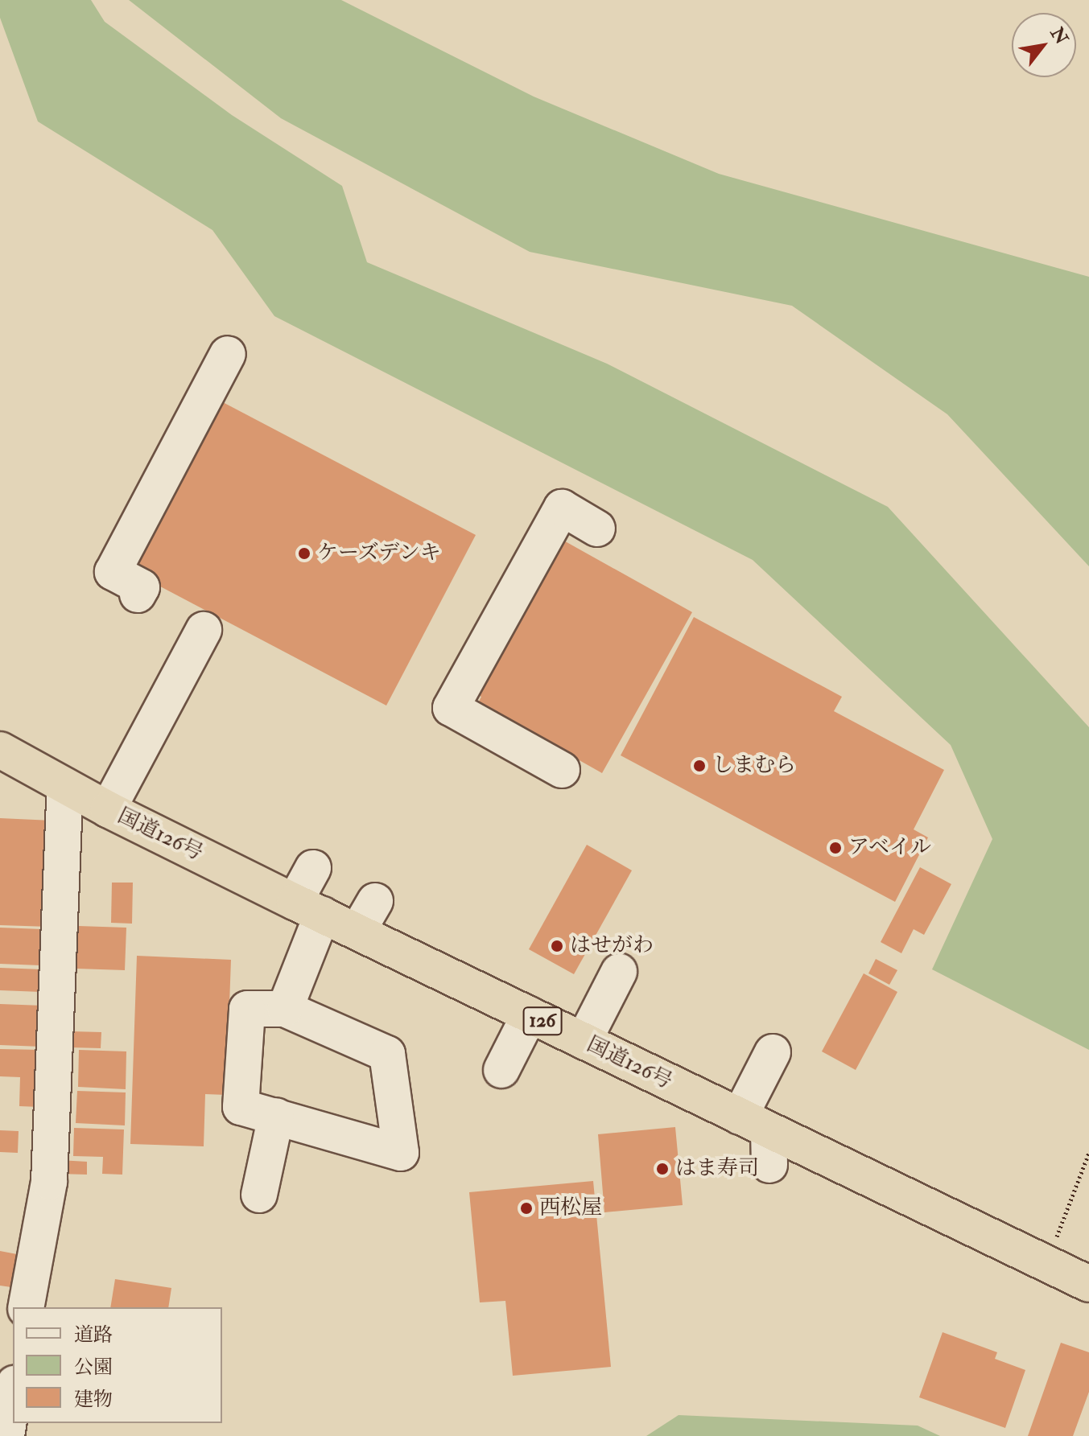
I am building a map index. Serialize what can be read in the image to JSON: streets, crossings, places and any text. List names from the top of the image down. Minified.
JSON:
{"streets":{"highway":["国道126号","126"]},"places":["ケーズデンキ","しまむら","アベイル","はせがわ","はま寿司","西松屋"],"legend":["道路","公園","建物"],"north":"top right"}
